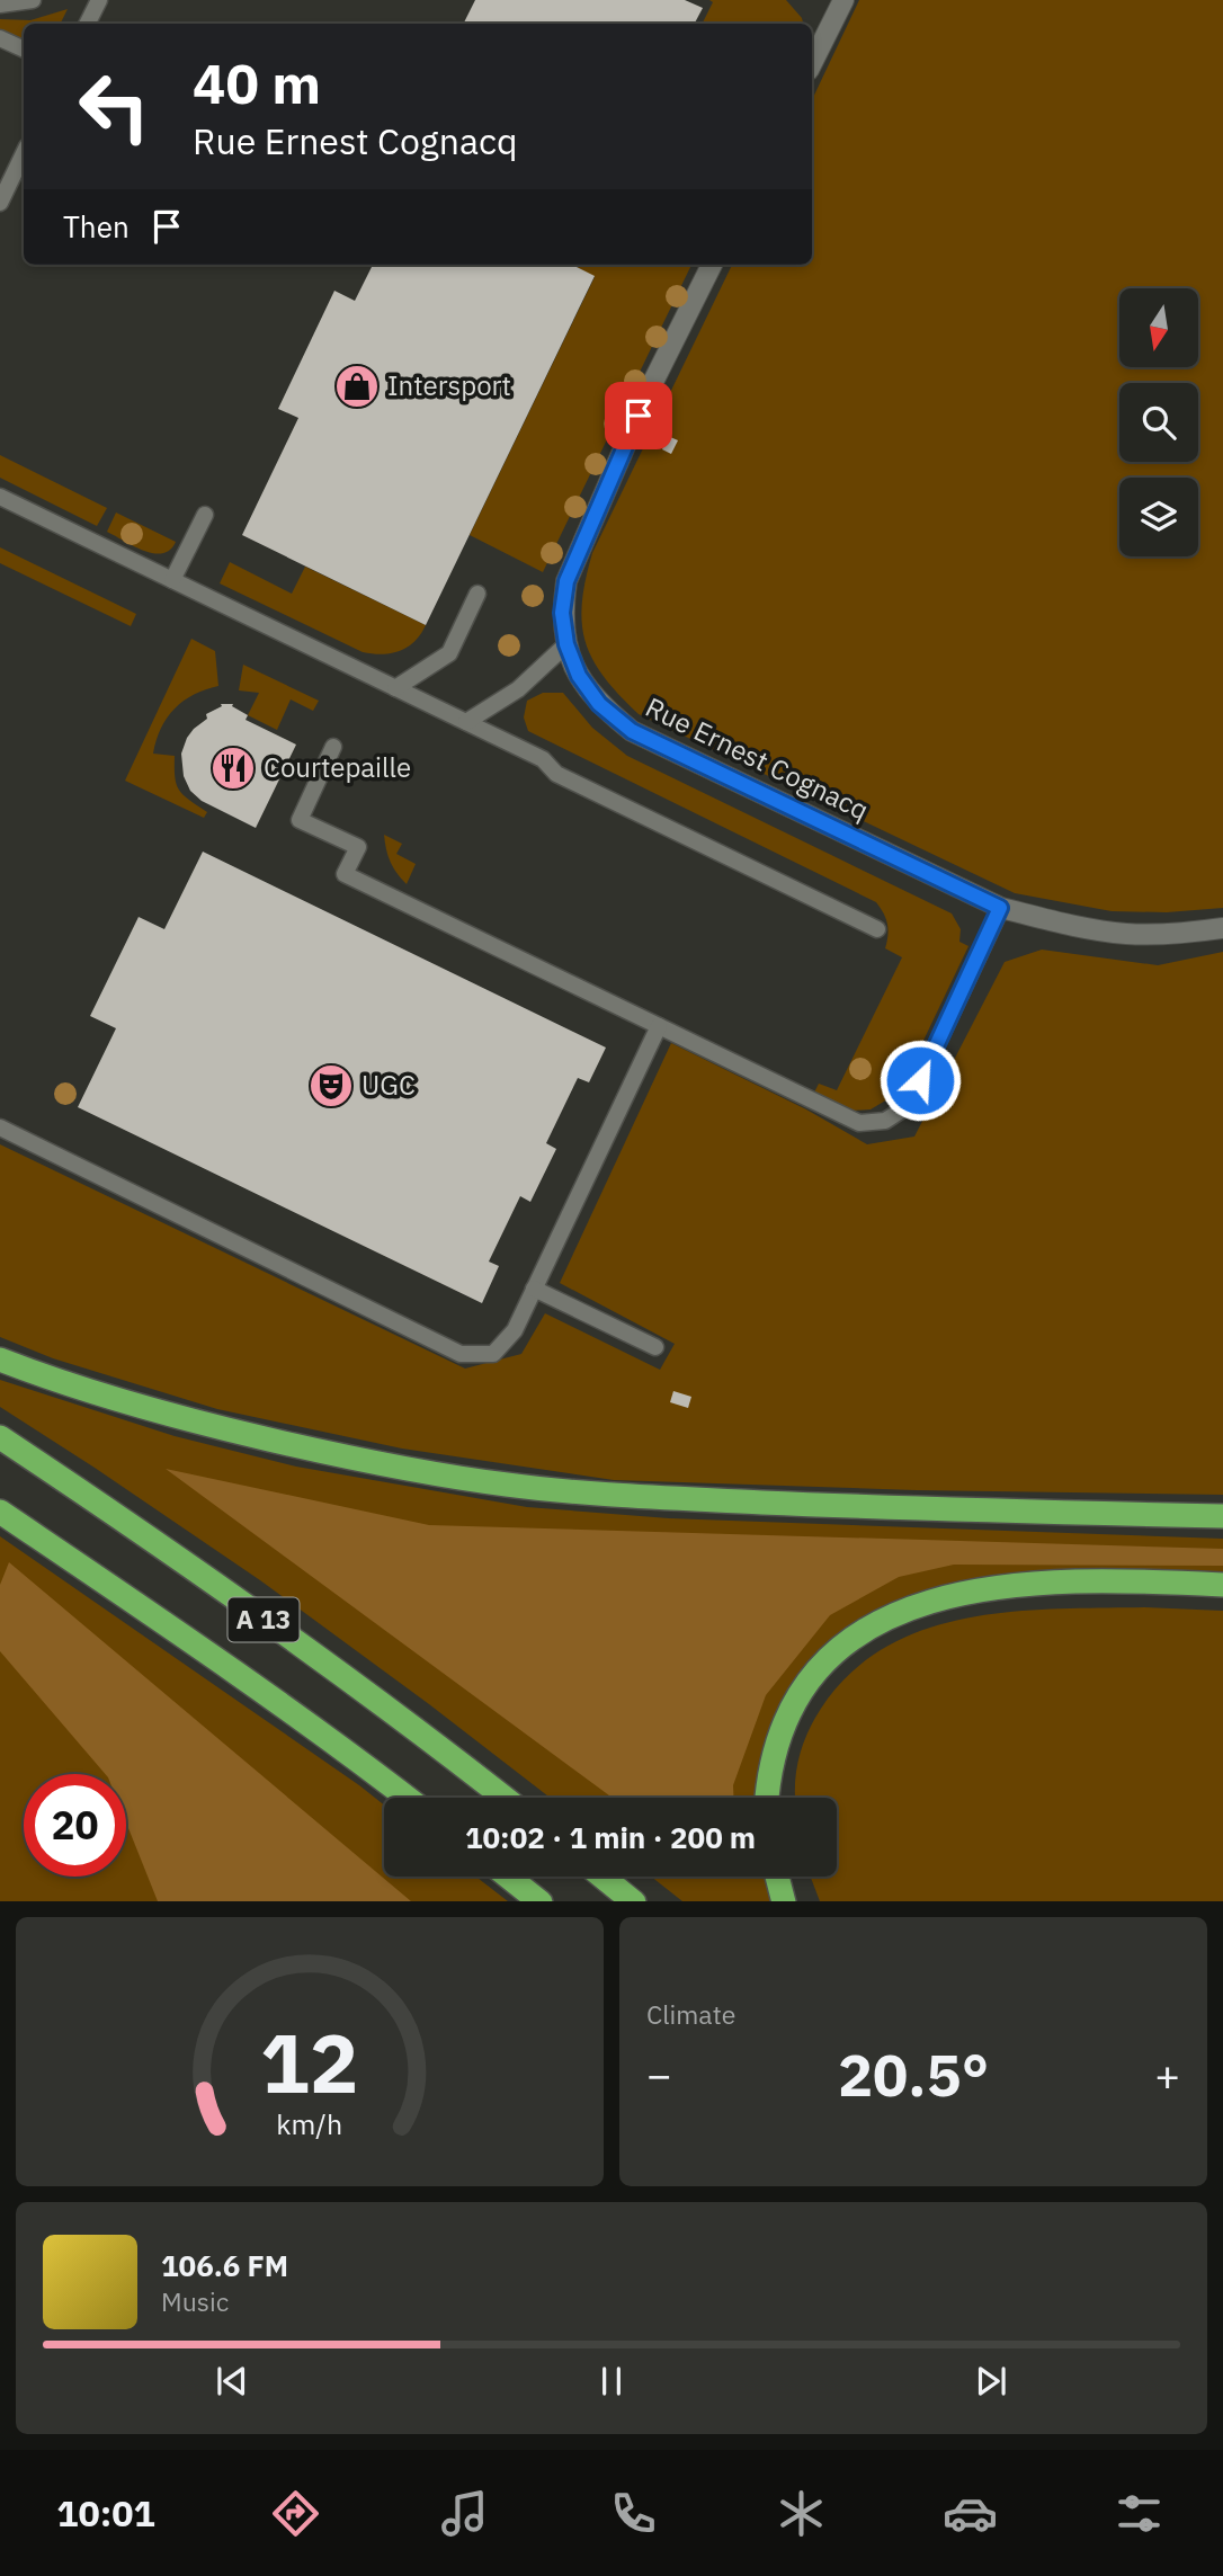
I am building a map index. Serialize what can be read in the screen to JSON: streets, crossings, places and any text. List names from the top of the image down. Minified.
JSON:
{"streets":{"highway":["A 13"],"street":["Rue Ernest Cognacq"]},"places":{"shop":["Intersport"],"restaurant":["Courtepaille"],"theatre":["UGC"]},"north":"bottom","page":{"turn":["40 m","Rue Ernest Cognacq"],"then":"Then","limit":"20","trip":"10:02 · 1 min · 200 m","tile":"Climate","heat":["−","20.5°","+"],"song":["106.6 FM","Music"],"tabs":"10:01","gauge":["12","km/h"]}}
